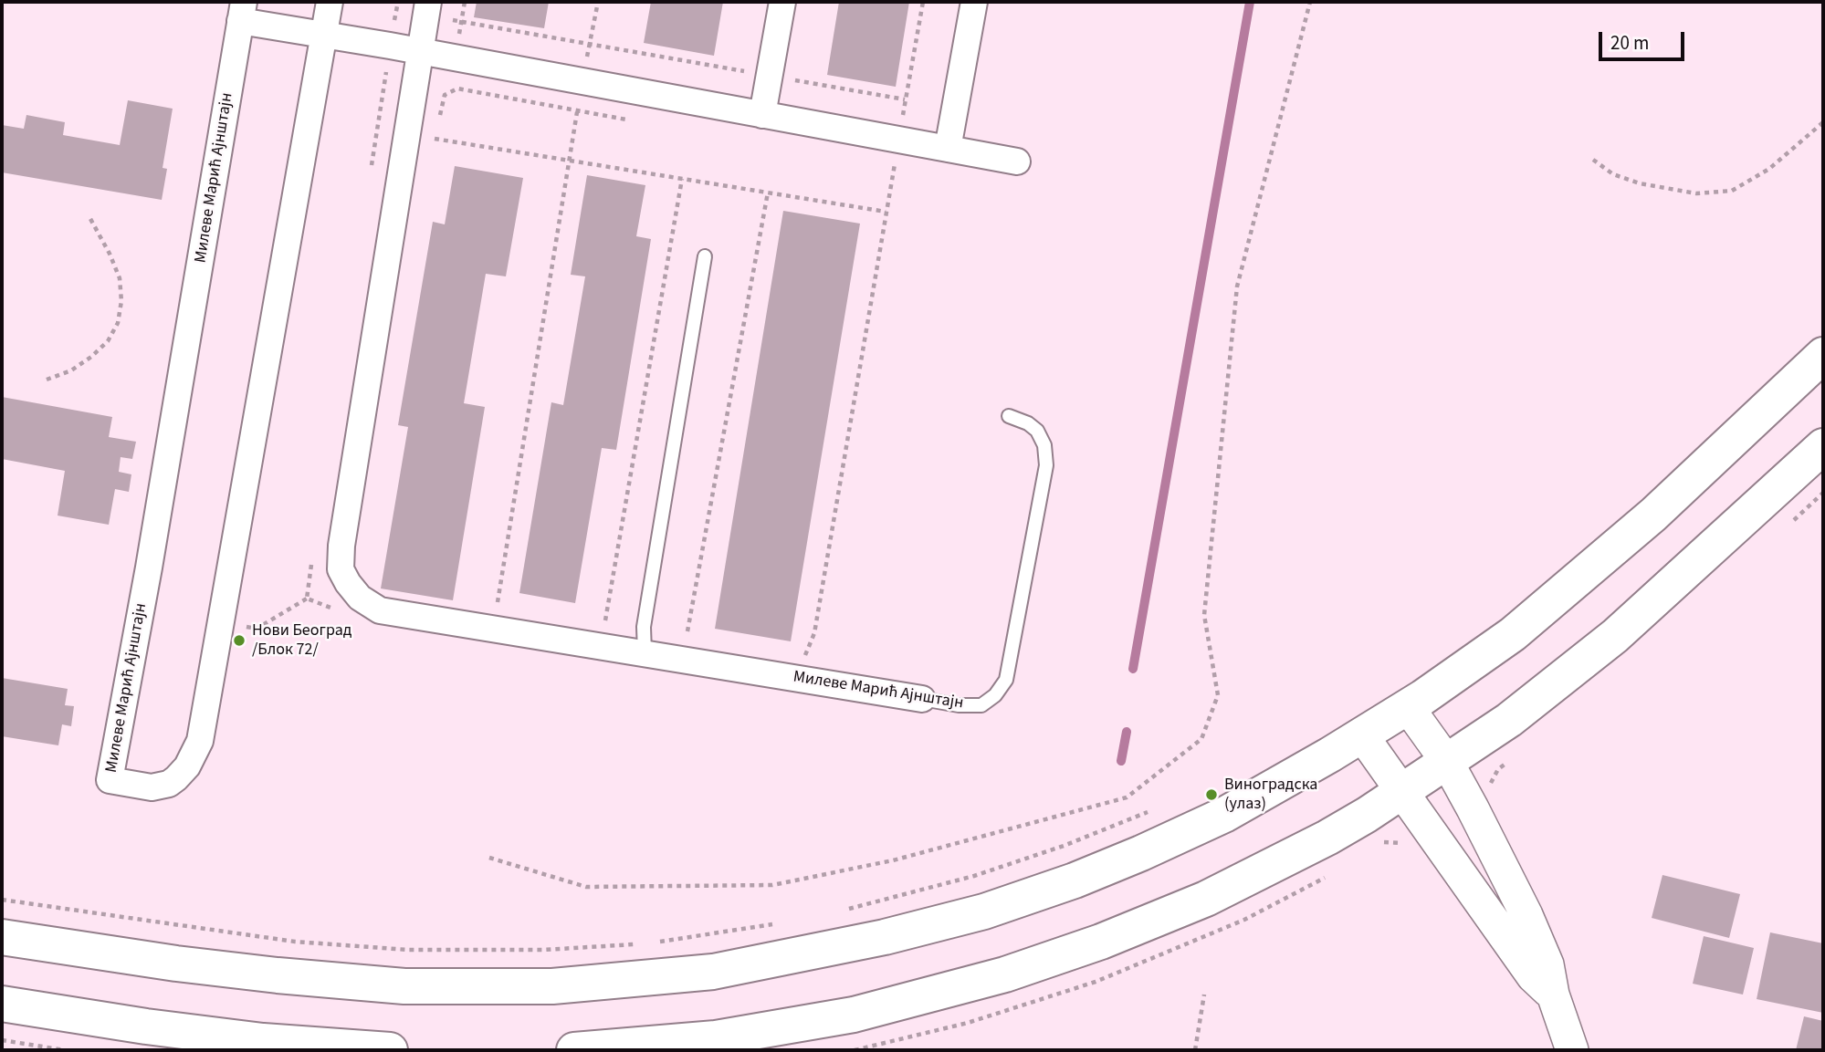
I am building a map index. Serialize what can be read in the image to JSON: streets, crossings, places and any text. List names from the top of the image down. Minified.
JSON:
{"streets":{"street":["Милеве Марић Ајнштајн"]},"places":["Нови Београд /Блок 72/","Виноградска (улаз)"],"scale_bar":"20 m"}
